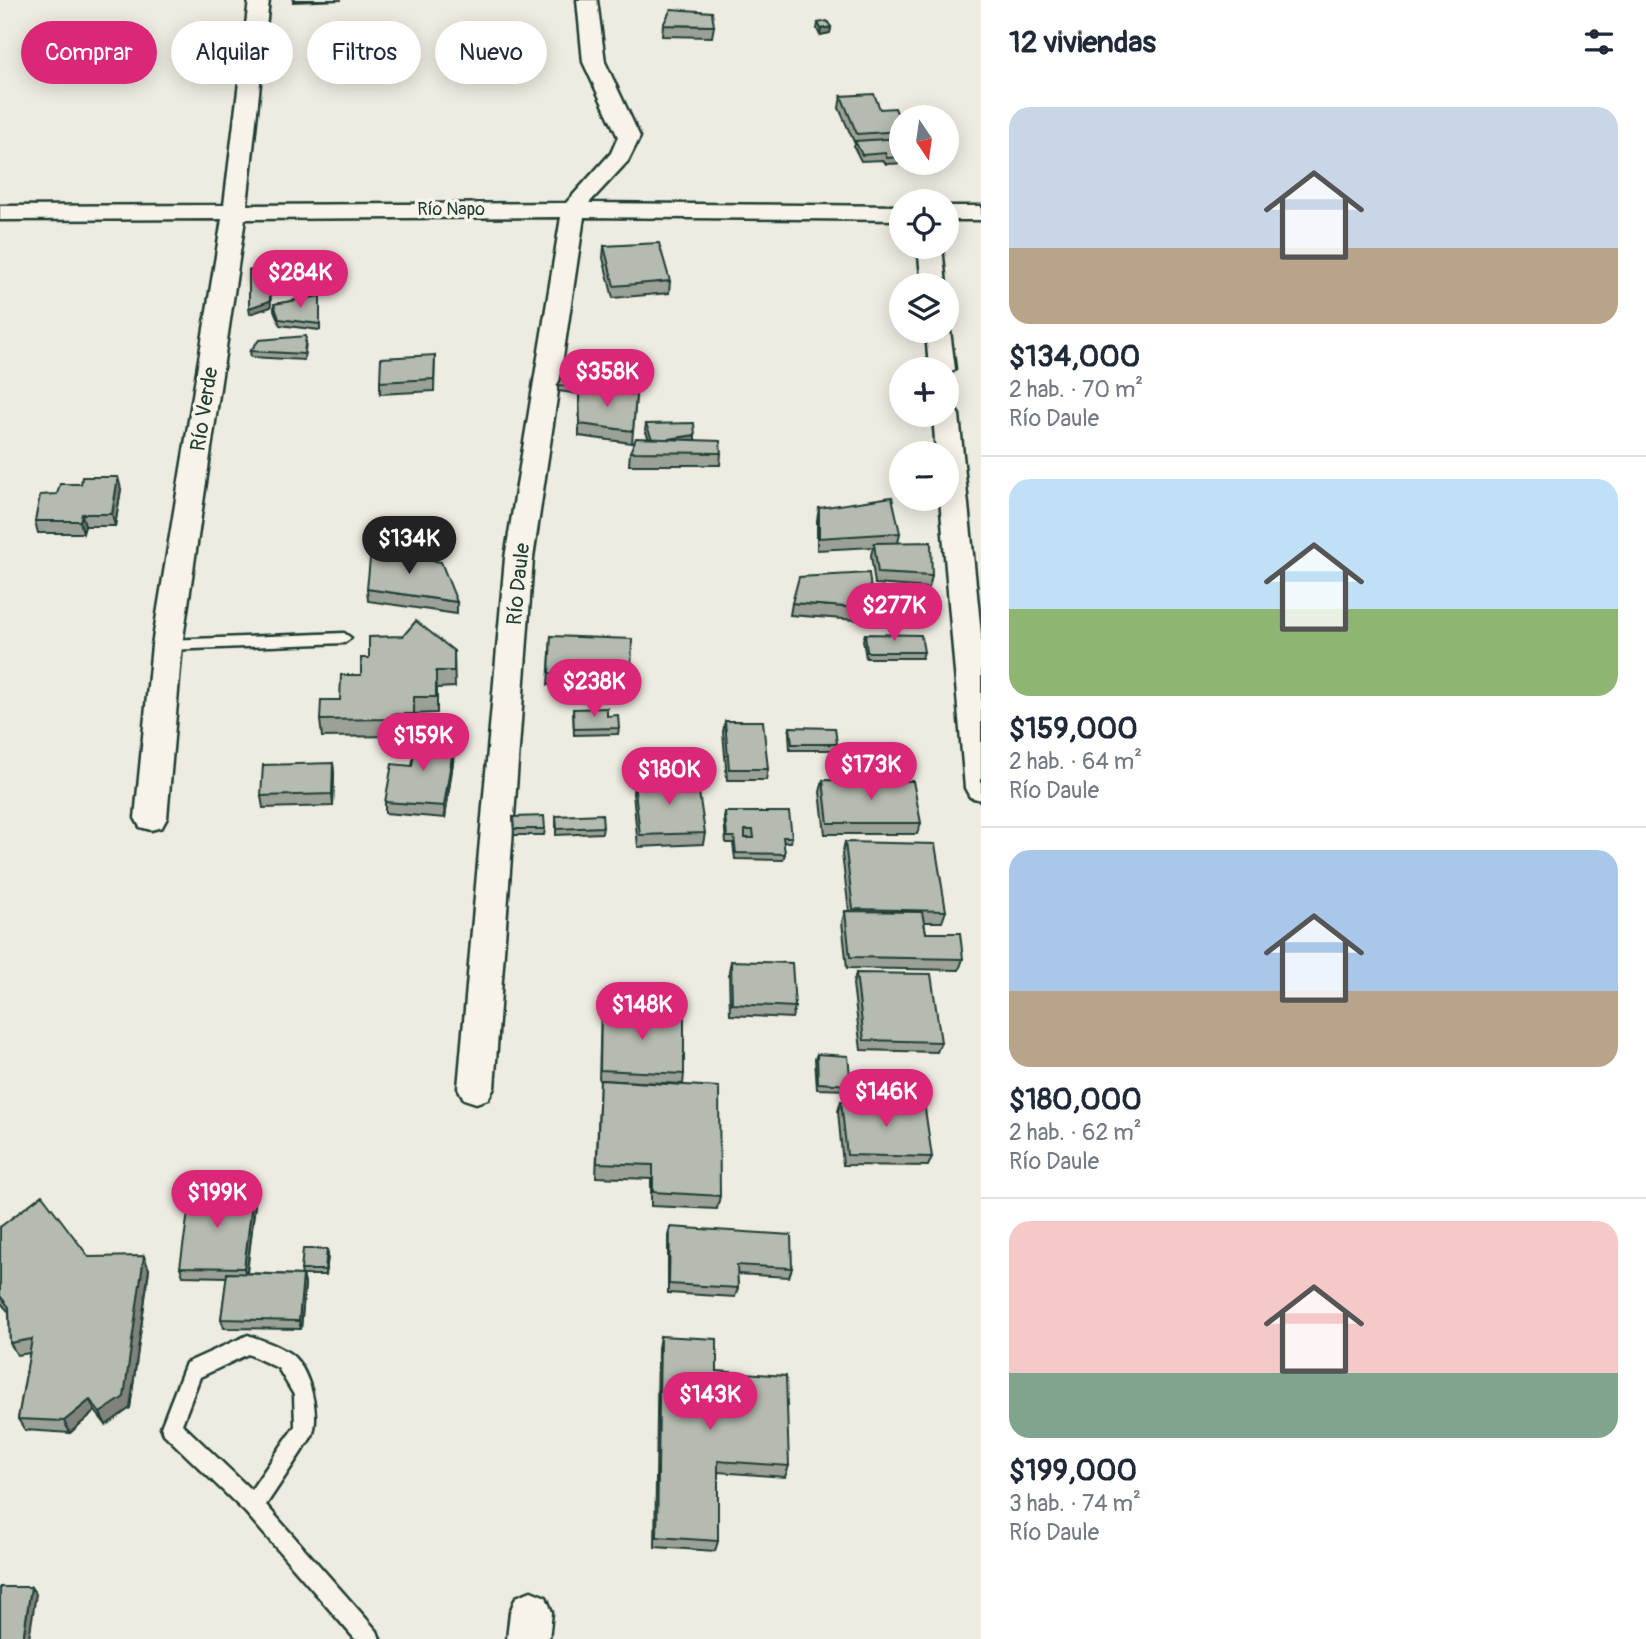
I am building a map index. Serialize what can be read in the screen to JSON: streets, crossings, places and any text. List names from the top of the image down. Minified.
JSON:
{"streets":{"street":["Río Napo","Río Verde","Río Daule"]},"crossings":[["Río Napo","Río Verde"],["Río Napo","Río Daule"]],"north":"bottom","page":{"heading":"12 viviendas","chip":["Comprar","Alquilar","Filtros","Nuevo"],"list":[{"name":"$134,000","note":"2 hab. · 70 m² · Río Daule"},{"name":"$159,000","note":"2 hab. · 64 m² · Río Daule"},{"name":"$180,000","note":"2 hab. · 62 m² · Río Daule"},{"name":"$199,000","note":"3 hab. · 74 m² · Río Daule"}],"map_buttons":["+","−"],"price":["$284K","$358K","$134K","$277K","$238K","$159K","$173K","$180K","$148K","$146K","$199K","$143K"]}}
